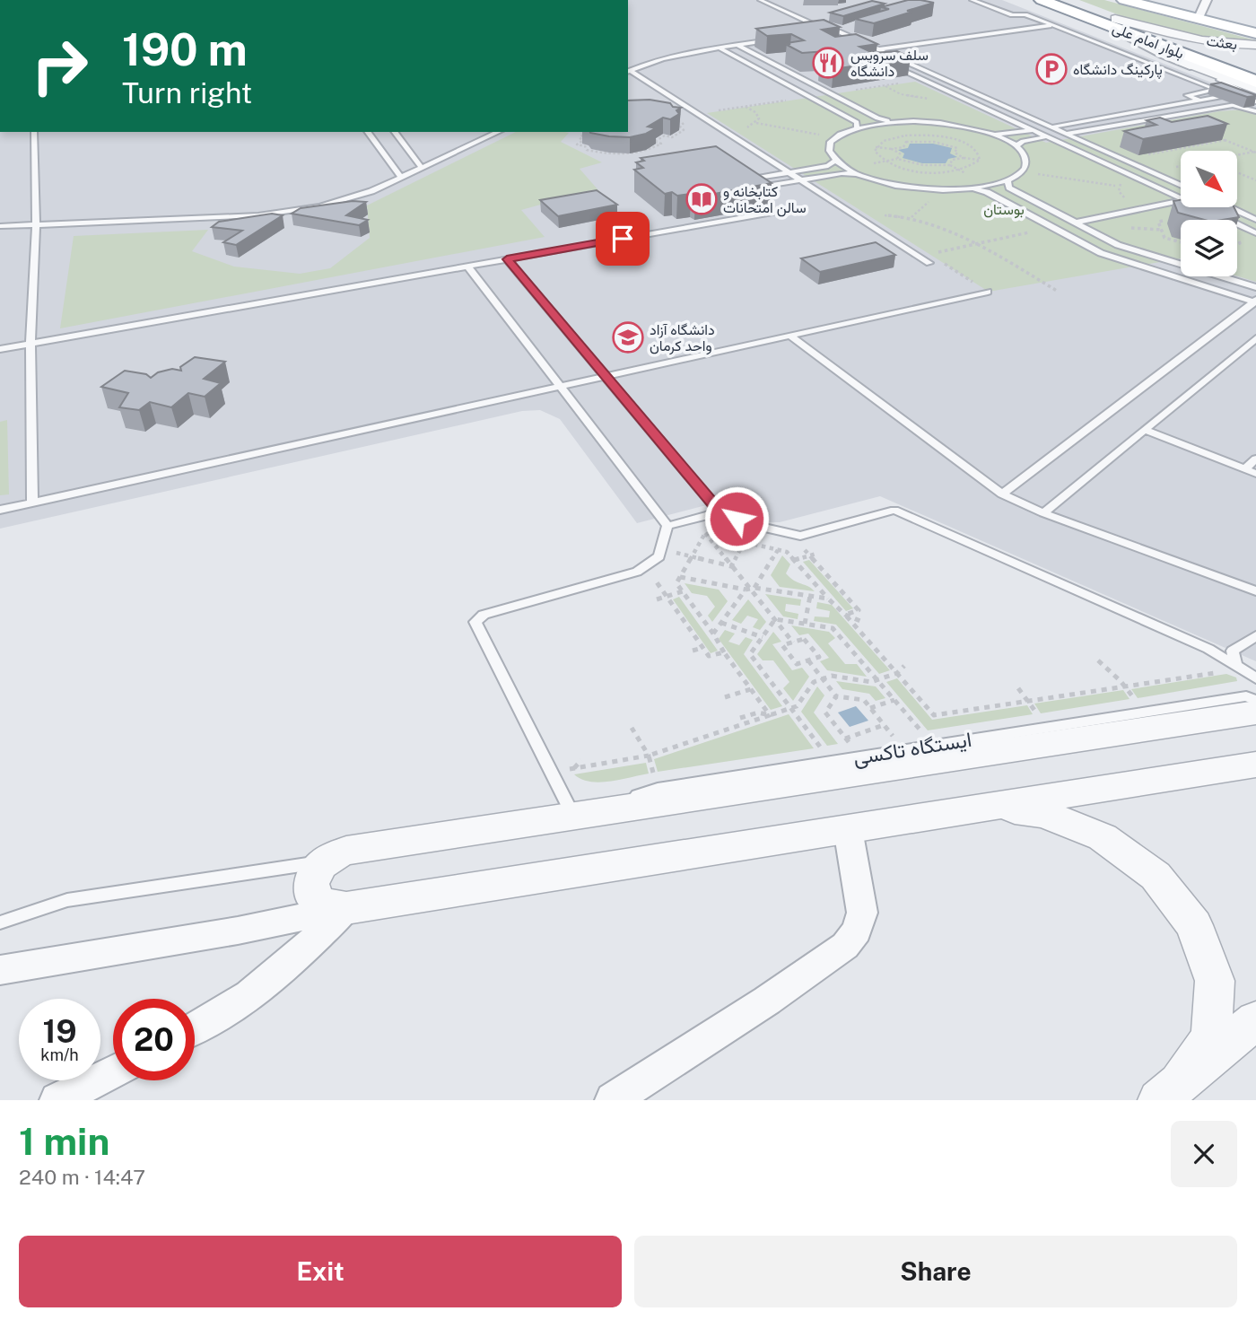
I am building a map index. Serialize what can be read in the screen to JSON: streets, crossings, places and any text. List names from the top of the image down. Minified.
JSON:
{"streets":{"main road":["بلوار امام علی"],"street":["بعثت"],"lane":["ایستگاه تاکسی"]},"crossings":[["بلوار امام علی","بعثت"]],"parks":["بوستان"],"places":{"restaurant":["سلف سرویس دانشگاه"],"parking":["پارکینگ دانشگاه"],"library":["کتابخانه و سالن امتحانات"],"school or university":["دانشگاه آزاد واحد کرمان"]},"north":"bottom right","page":{"turn":["190 m","Turn right"],"speed":"19 km/h","limit":"20","heading":["1 min","240 m · 14:47"],"buttons":["Exit","Share"]}}
